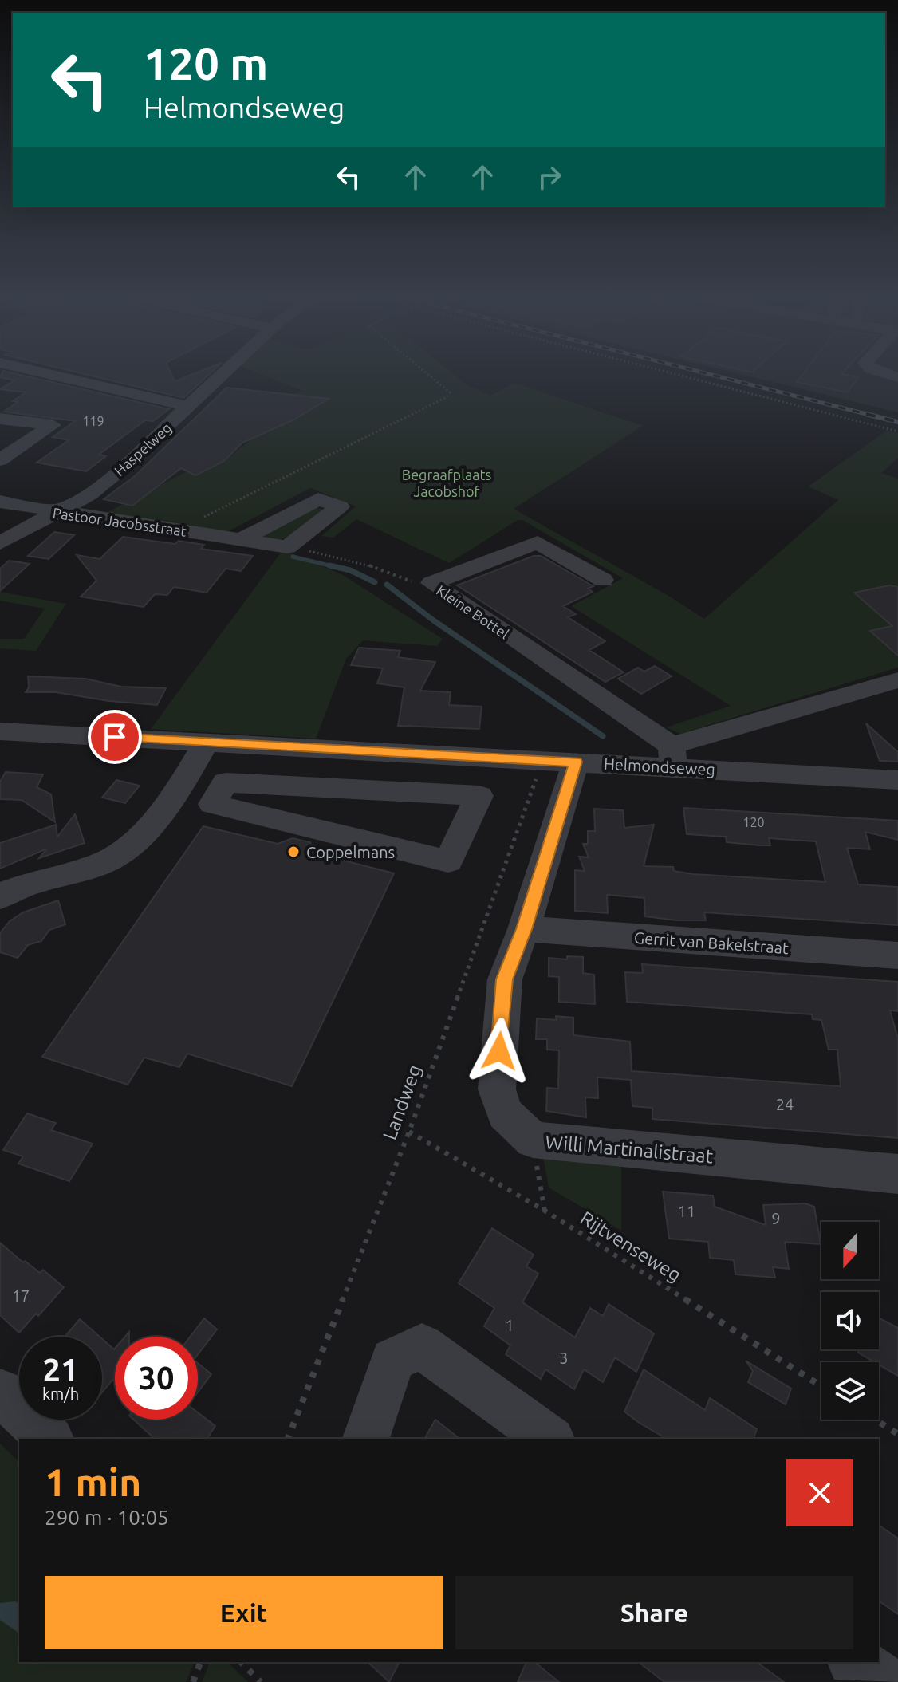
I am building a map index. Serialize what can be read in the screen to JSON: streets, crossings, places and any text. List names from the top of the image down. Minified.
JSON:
{"streets":{"street":["Haspelweg","Pastoor Jacobsstraat","Kleine Bottel","Helmondseweg","Gerrit van Bakelstraat","Willi Martinalistraat"],"path":["Landweg","Rijtvenseweg"]},"crossings":[["Haspelweg","Pastoor Jacobsstraat"],["Kleine Bottel","Helmondseweg"],["Helmondseweg","Willi Martinalistraat"],["Gerrit van Bakelstraat","Willi Martinalistraat"],["Landweg","Rijtvenseweg"]],"parks":["Begraafplaats Jacobshof"],"places":["Coppelmans"],"house_numbers":["119","120","24","11","9","17","1","3"],"north":"bottom","page":{"turn":["120 m","Helmondseweg"],"speed":"21 km/h","limit":"30","heading":["1 min","290 m · 10:05"],"buttons":["Exit","Share"]}}
